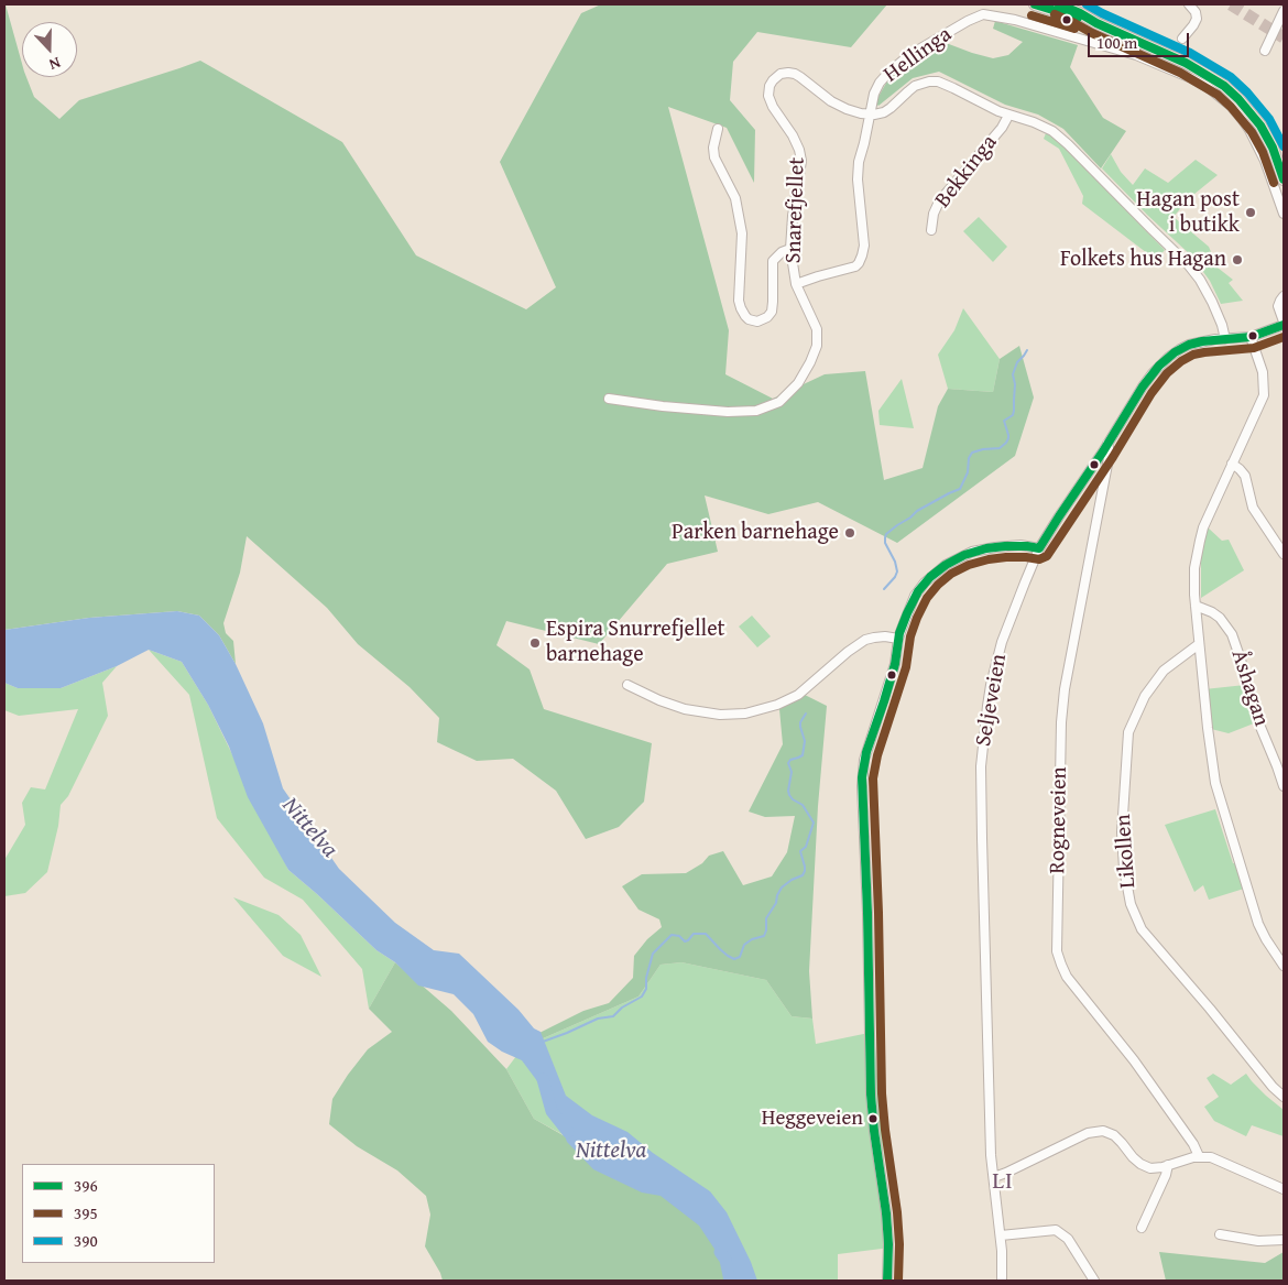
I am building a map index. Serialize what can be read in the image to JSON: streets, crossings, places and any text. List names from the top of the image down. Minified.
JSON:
{"streets":{"street":["Hellinga","Bekkinga","Snarefjellet","Åshagan","Seljeveien","Rogneveien","Likollen"]},"crossings":[["Hellinga","Snarefjellet"],["Seljeveien","Rogneveien"]],"districts":["LI"],"water":["Nittelva"],"places":["Hagan post i butikk","Folkets hus Hagan","Parken barnehage","Espira Snurrefjellet barnehage","Heggeveien"],"lines":["transit line 396","transit line 390","transit line 395"],"legend":["396","395","390"],"scale_bar":"100 m","north":"bottom"}
